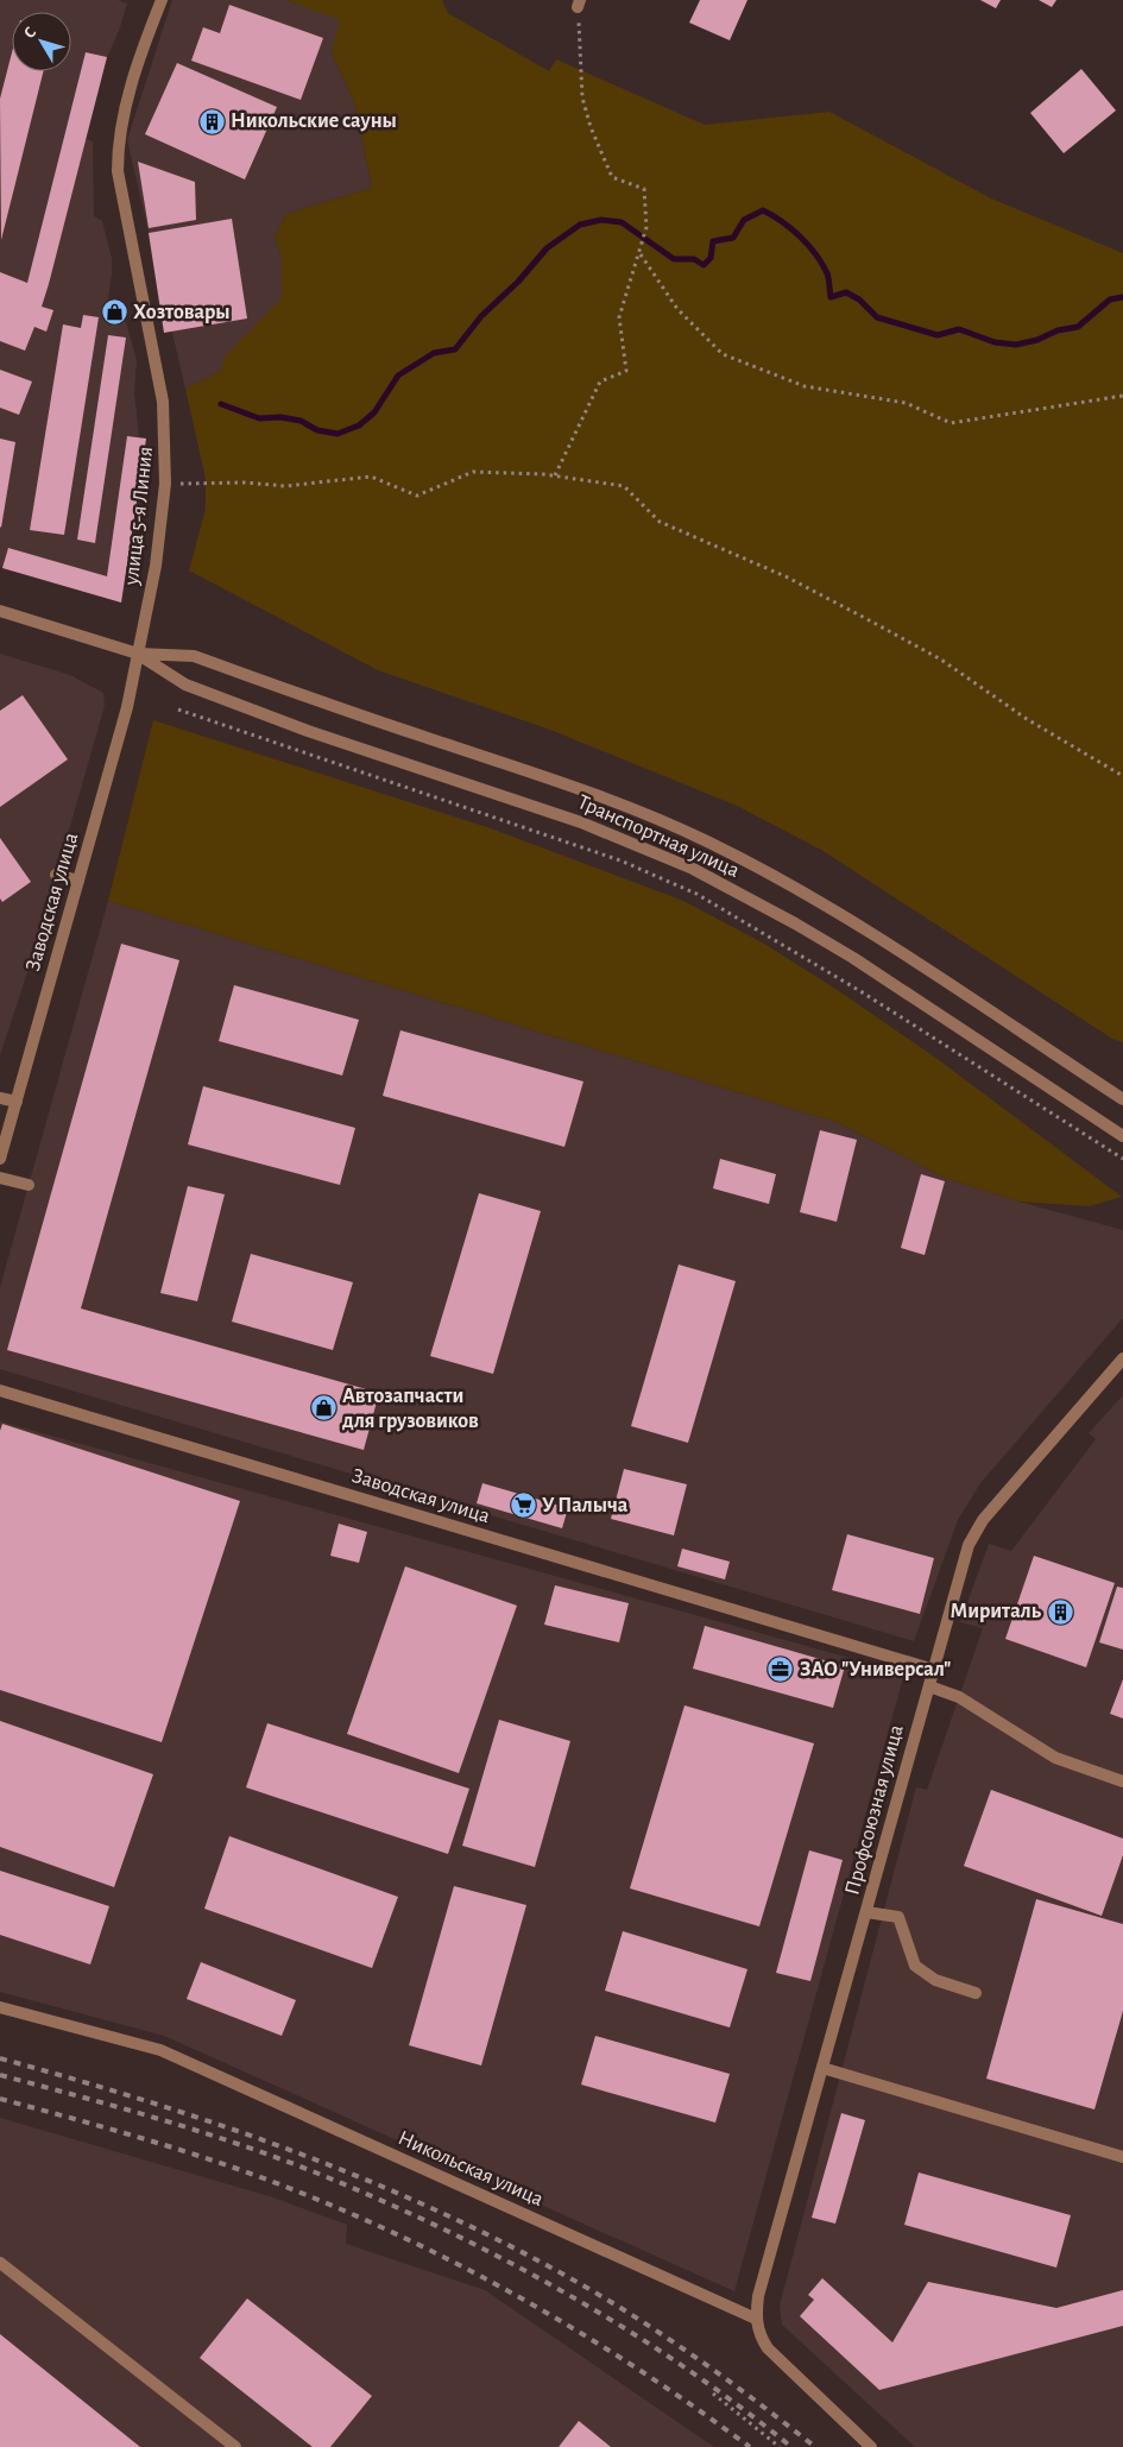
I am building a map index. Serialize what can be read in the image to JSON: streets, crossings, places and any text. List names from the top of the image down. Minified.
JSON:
{"streets":{"street":["улица 5-я Линия","Транспортная улица","Заводская улица","Профсоюзная улица","Никольская улица"]},"crossings":[["улица 5-я Линия","Транспортная улица"],["улица 5-я Линия","Заводская улица"],["Транспортная улица","Заводская улица"],["Заводская улица","Профсоюзная улица"],["Профсоюзная улица","Никольская улица"]],"places":{"building":["Никольские сауны","Мириталь"],"shop":["Хозтовары","Автозапчасти для грузовиков"],"supermarket":["У Палыча"],"office":["ЗАО \"Универсал\""]},"north":"top left"}
